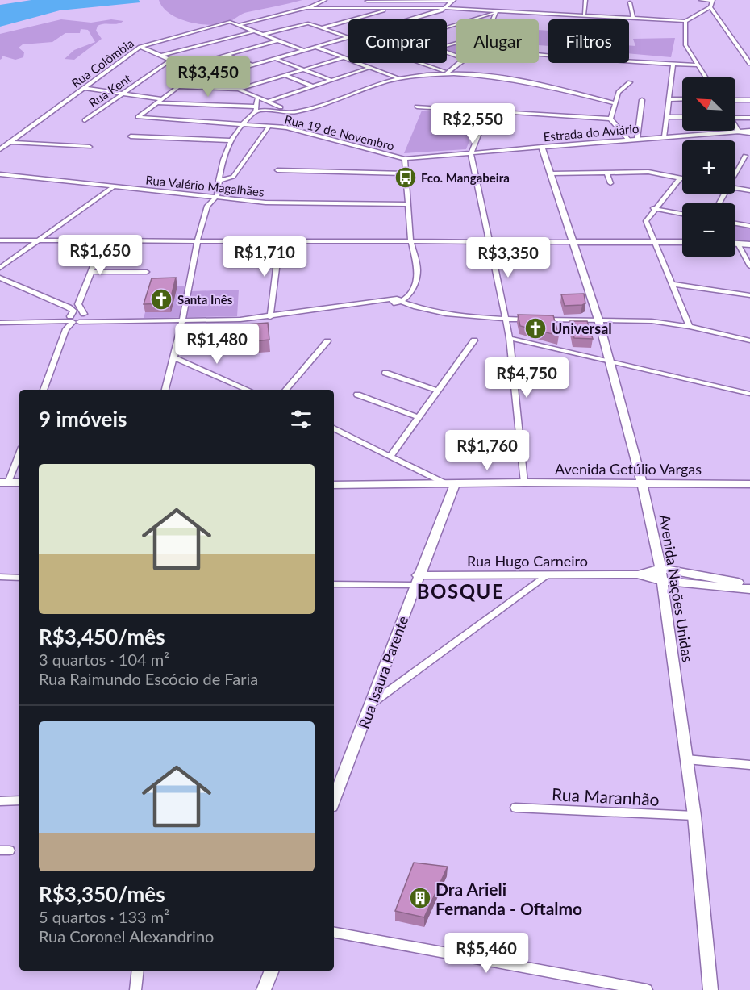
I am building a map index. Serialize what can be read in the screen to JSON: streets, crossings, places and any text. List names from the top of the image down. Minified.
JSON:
{"streets":{"street":["Rua Colômbia","Rua Kent","Rua 19 de Novembro","Estrada do Aviário","Rua Valério Magalhães","Avenida Getúlio Vargas","Rua Hugo Carneiro","Avenida Nações Unidas","Rua Isaura Parente","Rua Maranhão"]},"crossings":[["Rua 19 de Novembro","Estrada do Aviário"],["Estrada do Aviário","Avenida Nações Unidas"],["Avenida Getúlio Vargas","Avenida Nações Unidas"],["Avenida Getúlio Vargas","Rua Isaura Parente"],["Rua Hugo Carneiro","Avenida Nações Unidas"],["Rua Hugo Carneiro","Rua Isaura Parente"],["Avenida Nações Unidas","Rua Maranhão"]],"districts":["BOSQUE"],"places":{"bus stop":["Fco. Mangabeira"],"church":["Santa Inês","Universal"],"building":["Dra Arieli Fernanda - Oftalmo"]},"north":"top left","page":{"chip":["Comprar","Alugar","Filtros"],"price":["R$3,450","R$2,550","R$1,650","R$1,710","R$3,350","R$1,480","R$4,750","R$1,760","R$5,460"],"map_buttons":["+","−"],"heading":"9 imóveis","list":[{"name":"R$3,450/mês","note":"3 quartos · 104 m² · Rua Raimundo Escócio de Faria"},{"name":"R$3,350/mês","note":"5 quartos · 133 m² · Rua Coronel Alexandrino"}]}}
